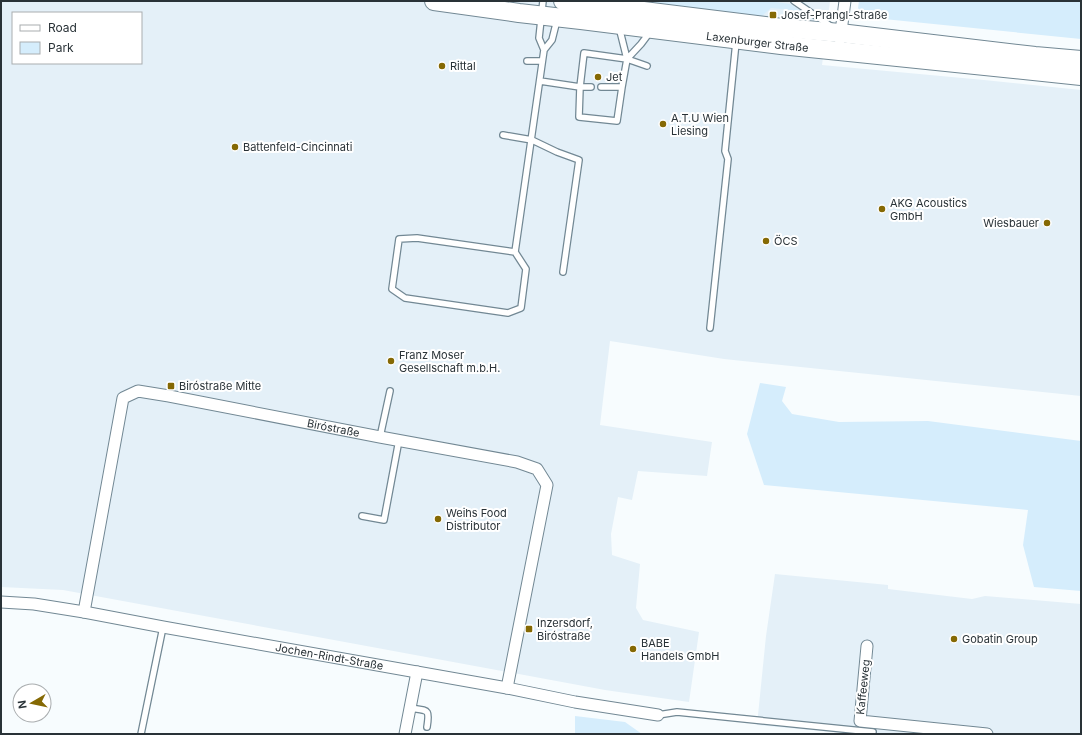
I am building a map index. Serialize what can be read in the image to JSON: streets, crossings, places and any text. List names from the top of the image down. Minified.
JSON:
{"streets":{"main road":["Laxenburger Straße"],"street":["Biróstraße","Jochen-Rindt-Straße","Kaffeeweg"]},"crossings":[["Biróstraße","Jochen-Rindt-Straße"]],"places":{"transit":["Josef-Prangl-Straße","Biróstraße Mitte","Inzersdorf, Biróstraße"],"other":["Rittal","Jet","A.T.U Wien Liesing","Battenfeld-Cincinnati","AKG Acoustics GmbH","Wiesbauer","ÖCS","Franz Moser Gesellschaft m.b.H.","Weihs Food Distributor","Gobatin Group","BABE Handels GmbH"]},"legend":["Road","Park"],"north":"left"}
